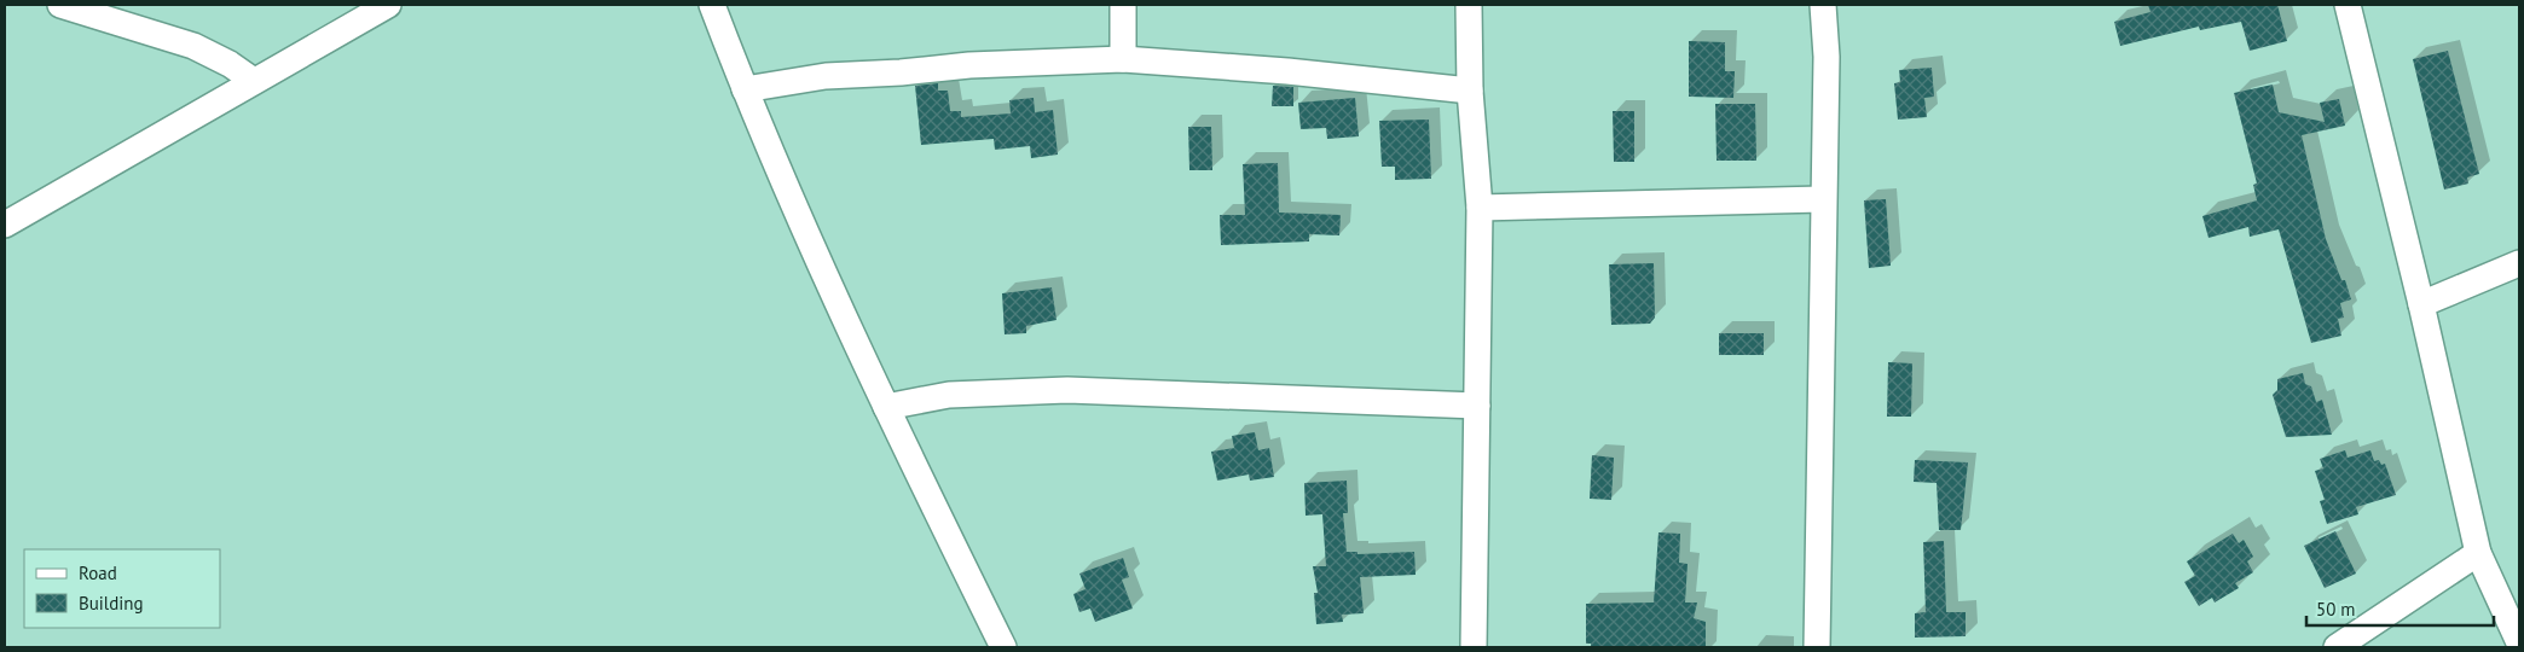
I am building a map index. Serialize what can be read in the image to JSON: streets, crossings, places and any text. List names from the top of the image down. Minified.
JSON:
{"legend":["Road","Building"],"scale_bar":"50 m"}
